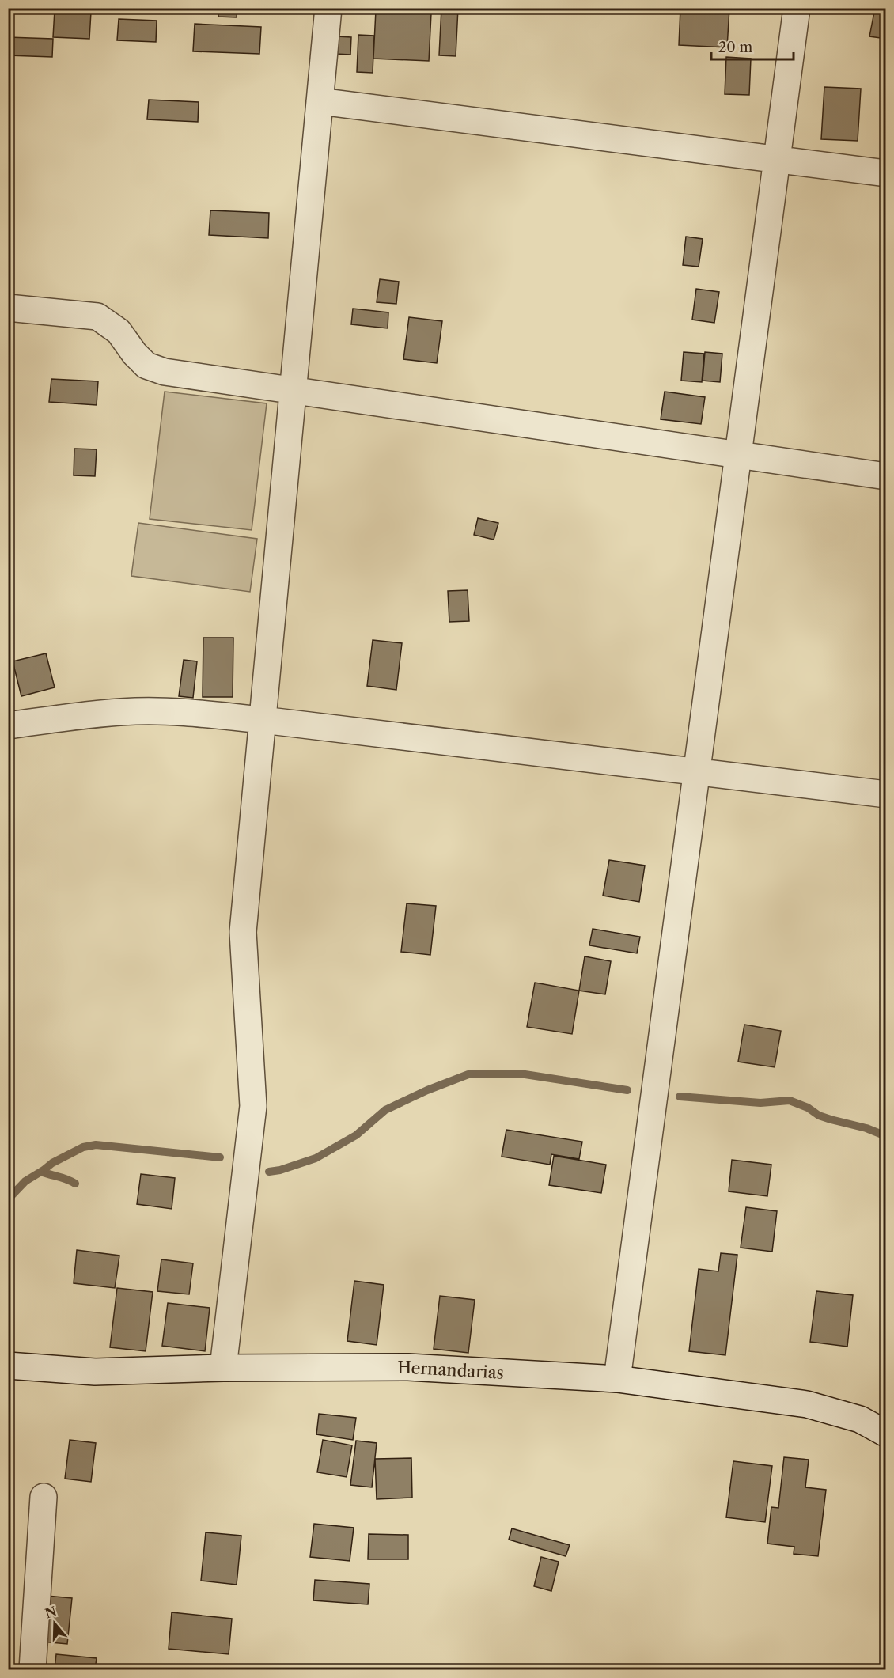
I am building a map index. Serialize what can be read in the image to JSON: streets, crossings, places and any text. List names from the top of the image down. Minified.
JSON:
{"streets":{"street":["Hernandarias"]},"scale_bar":"20 m","north":"top"}
